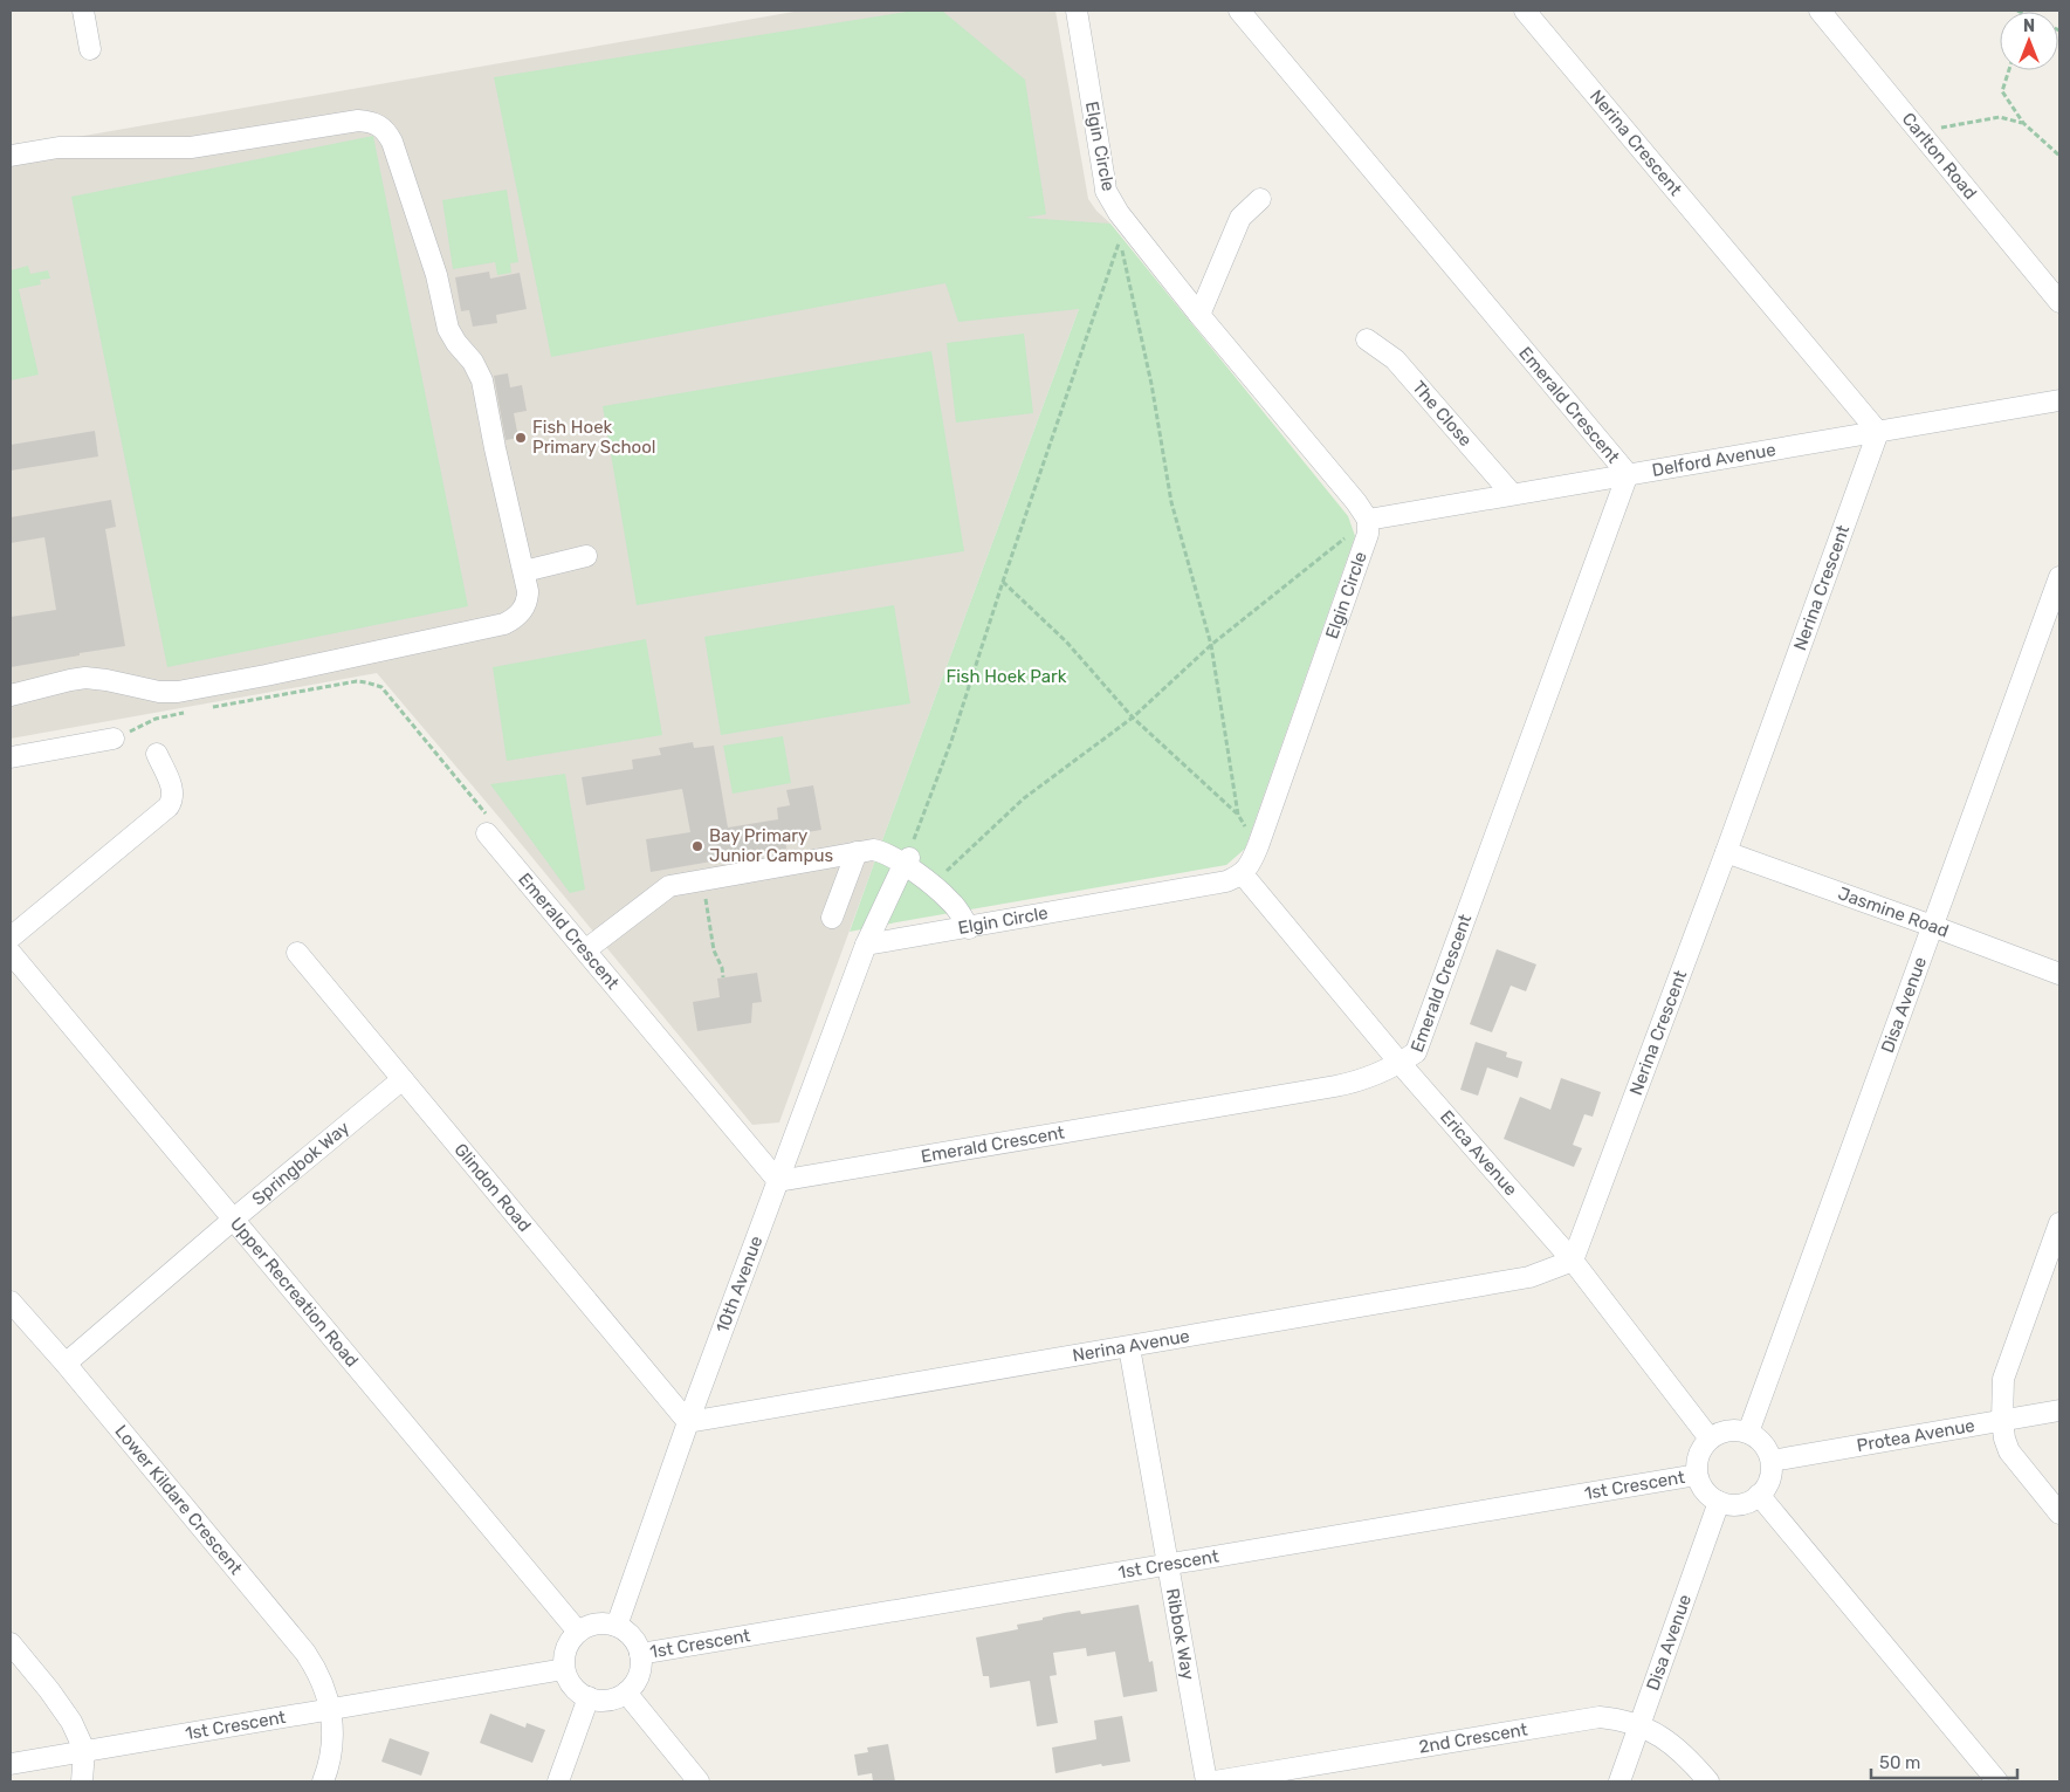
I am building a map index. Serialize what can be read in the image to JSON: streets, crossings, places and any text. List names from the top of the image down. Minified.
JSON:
{"streets":{"street":["Nerina Crescent","Elgin Circle","Carlton Road","Emerald Crescent","The Close","Delford Avenue","Jasmine Road","Disa Avenue","Erica Avenue","Springbok Way","Glindon Road","10th Avenue","Upper Recreation Road","Nerina Avenue","Protea Avenue","1st Crescent","Lower Kildare Crescent","Ribbok Way","2nd Crescent"]},"crossings":[["Nerina Crescent","Delford Avenue"],["Nerina Crescent","Jasmine Road"],["Nerina Crescent","Erica Avenue"],["Nerina Crescent","Nerina Avenue"],["Elgin Circle","Delford Avenue"],["Elgin Circle","Erica Avenue"],["Elgin Circle","10th Avenue"],["Emerald Crescent","Delford Avenue"],["Emerald Crescent","Erica Avenue"],["Emerald Crescent","10th Avenue"],["The Close","Delford Avenue"],["Jasmine Road","Disa Avenue"],["Disa Avenue","Erica Avenue"],["Disa Avenue","Protea Avenue"],["Disa Avenue","1st Crescent"],["Disa Avenue","2nd Crescent"],["Erica Avenue","Nerina Avenue"],["Erica Avenue","Protea Avenue"],["Erica Avenue","1st Crescent"],["Springbok Way","Glindon Road"],["Springbok Way","Upper Recreation Road"],["Springbok Way","Lower Kildare Crescent"],["Glindon Road","10th Avenue"],["Glindon Road","Nerina Avenue"],["10th Avenue","Upper Recreation Road"],["10th Avenue","Nerina Avenue"],["10th Avenue","1st Crescent"],["Upper Recreation Road","1st Crescent"],["Nerina Avenue","Ribbok Way"],["Protea Avenue","1st Crescent"],["1st Crescent","Lower Kildare Crescent"],["1st Crescent","Ribbok Way"]],"parks":["Fish Hoek Park"],"places":["Fish Hoek Primary School","Bay Primary Junior Campus"],"scale_bar":"50 m","north":"top"}
